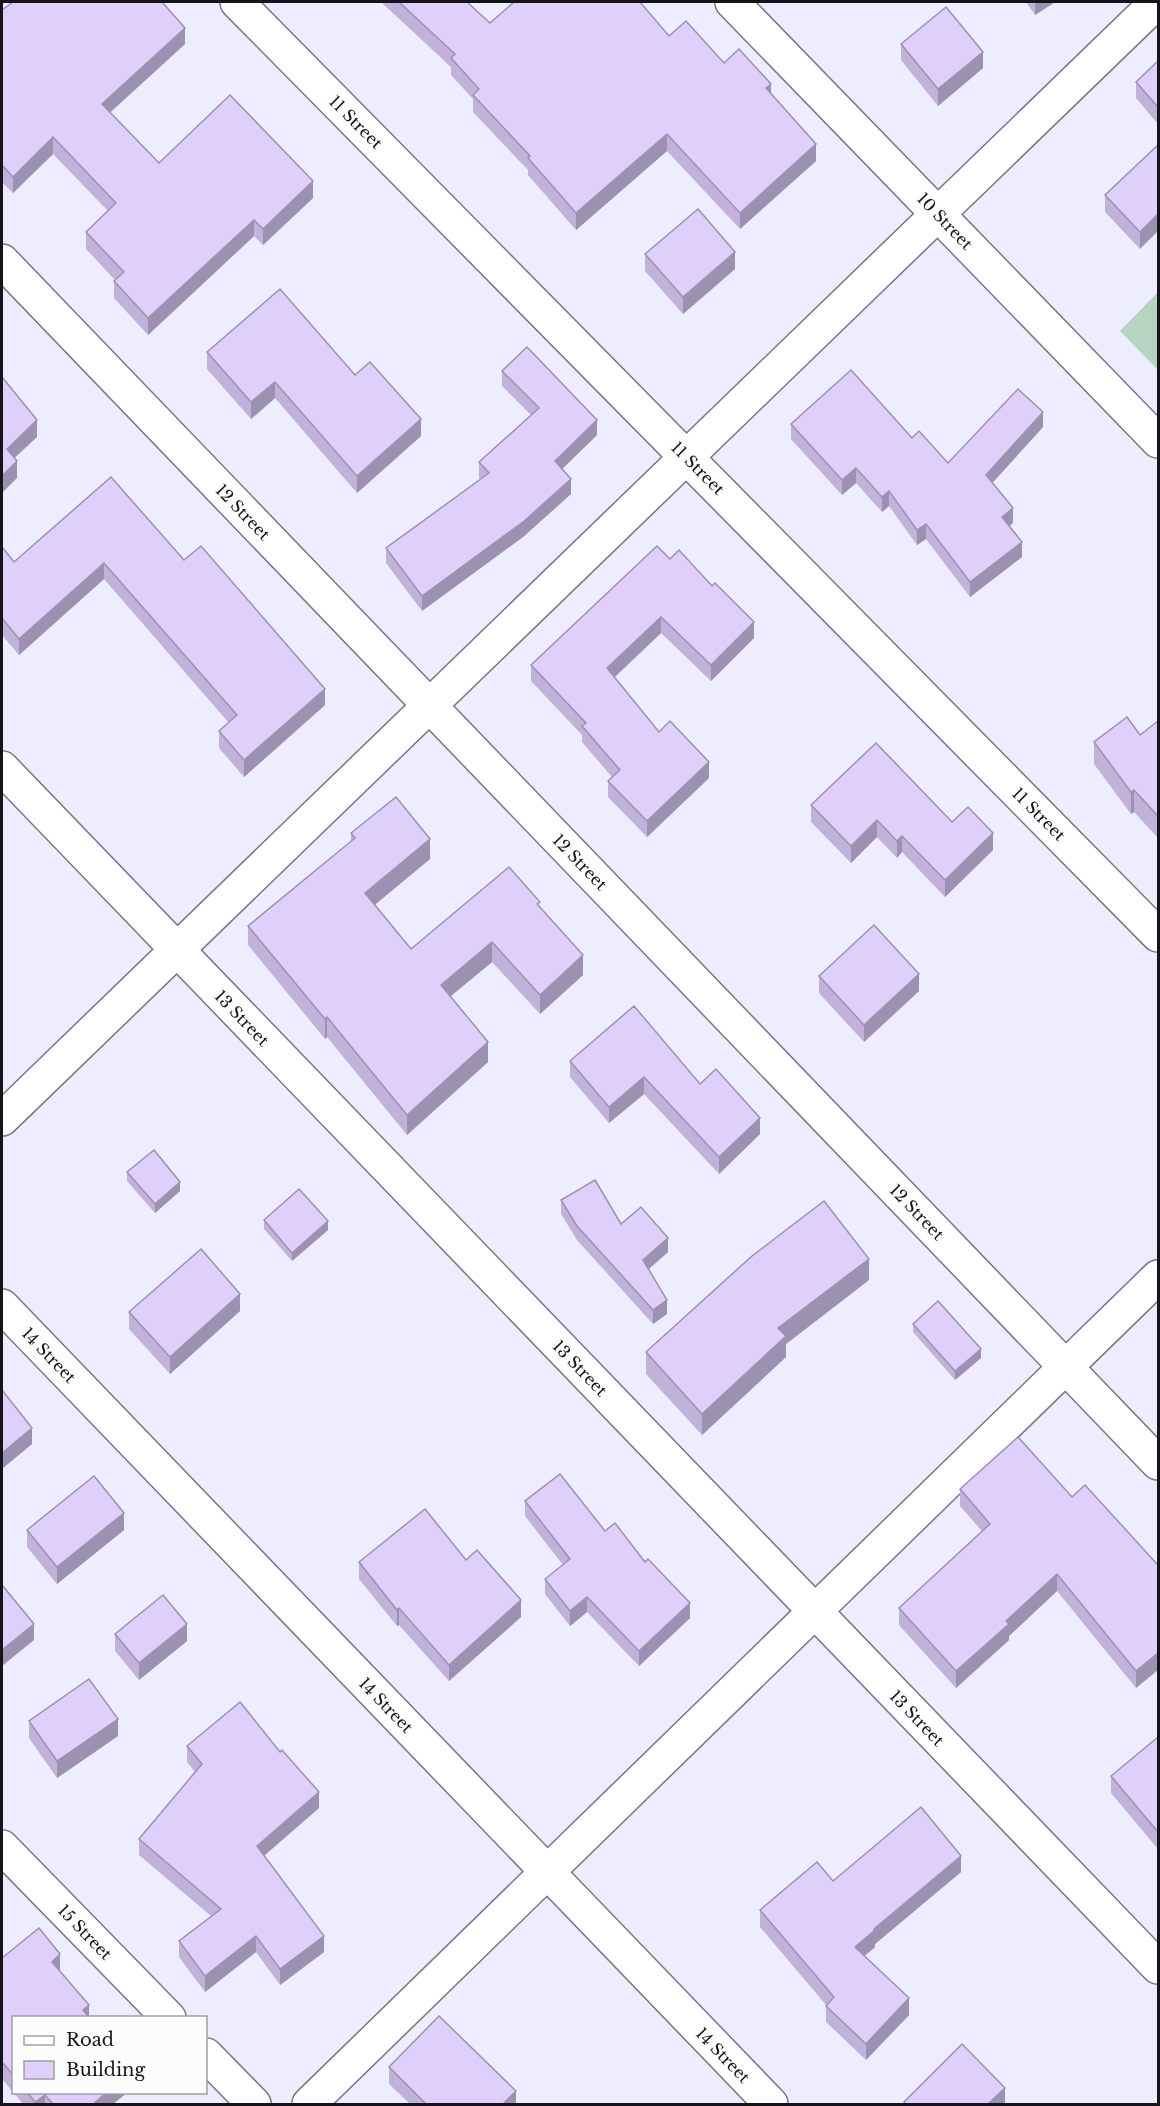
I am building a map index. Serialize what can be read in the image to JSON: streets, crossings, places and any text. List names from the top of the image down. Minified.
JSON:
{"streets":{"street":["11 Street","10 Street","12 Street","13 Street","14 Street","15 Street"]},"legend":["Road","Building"]}
